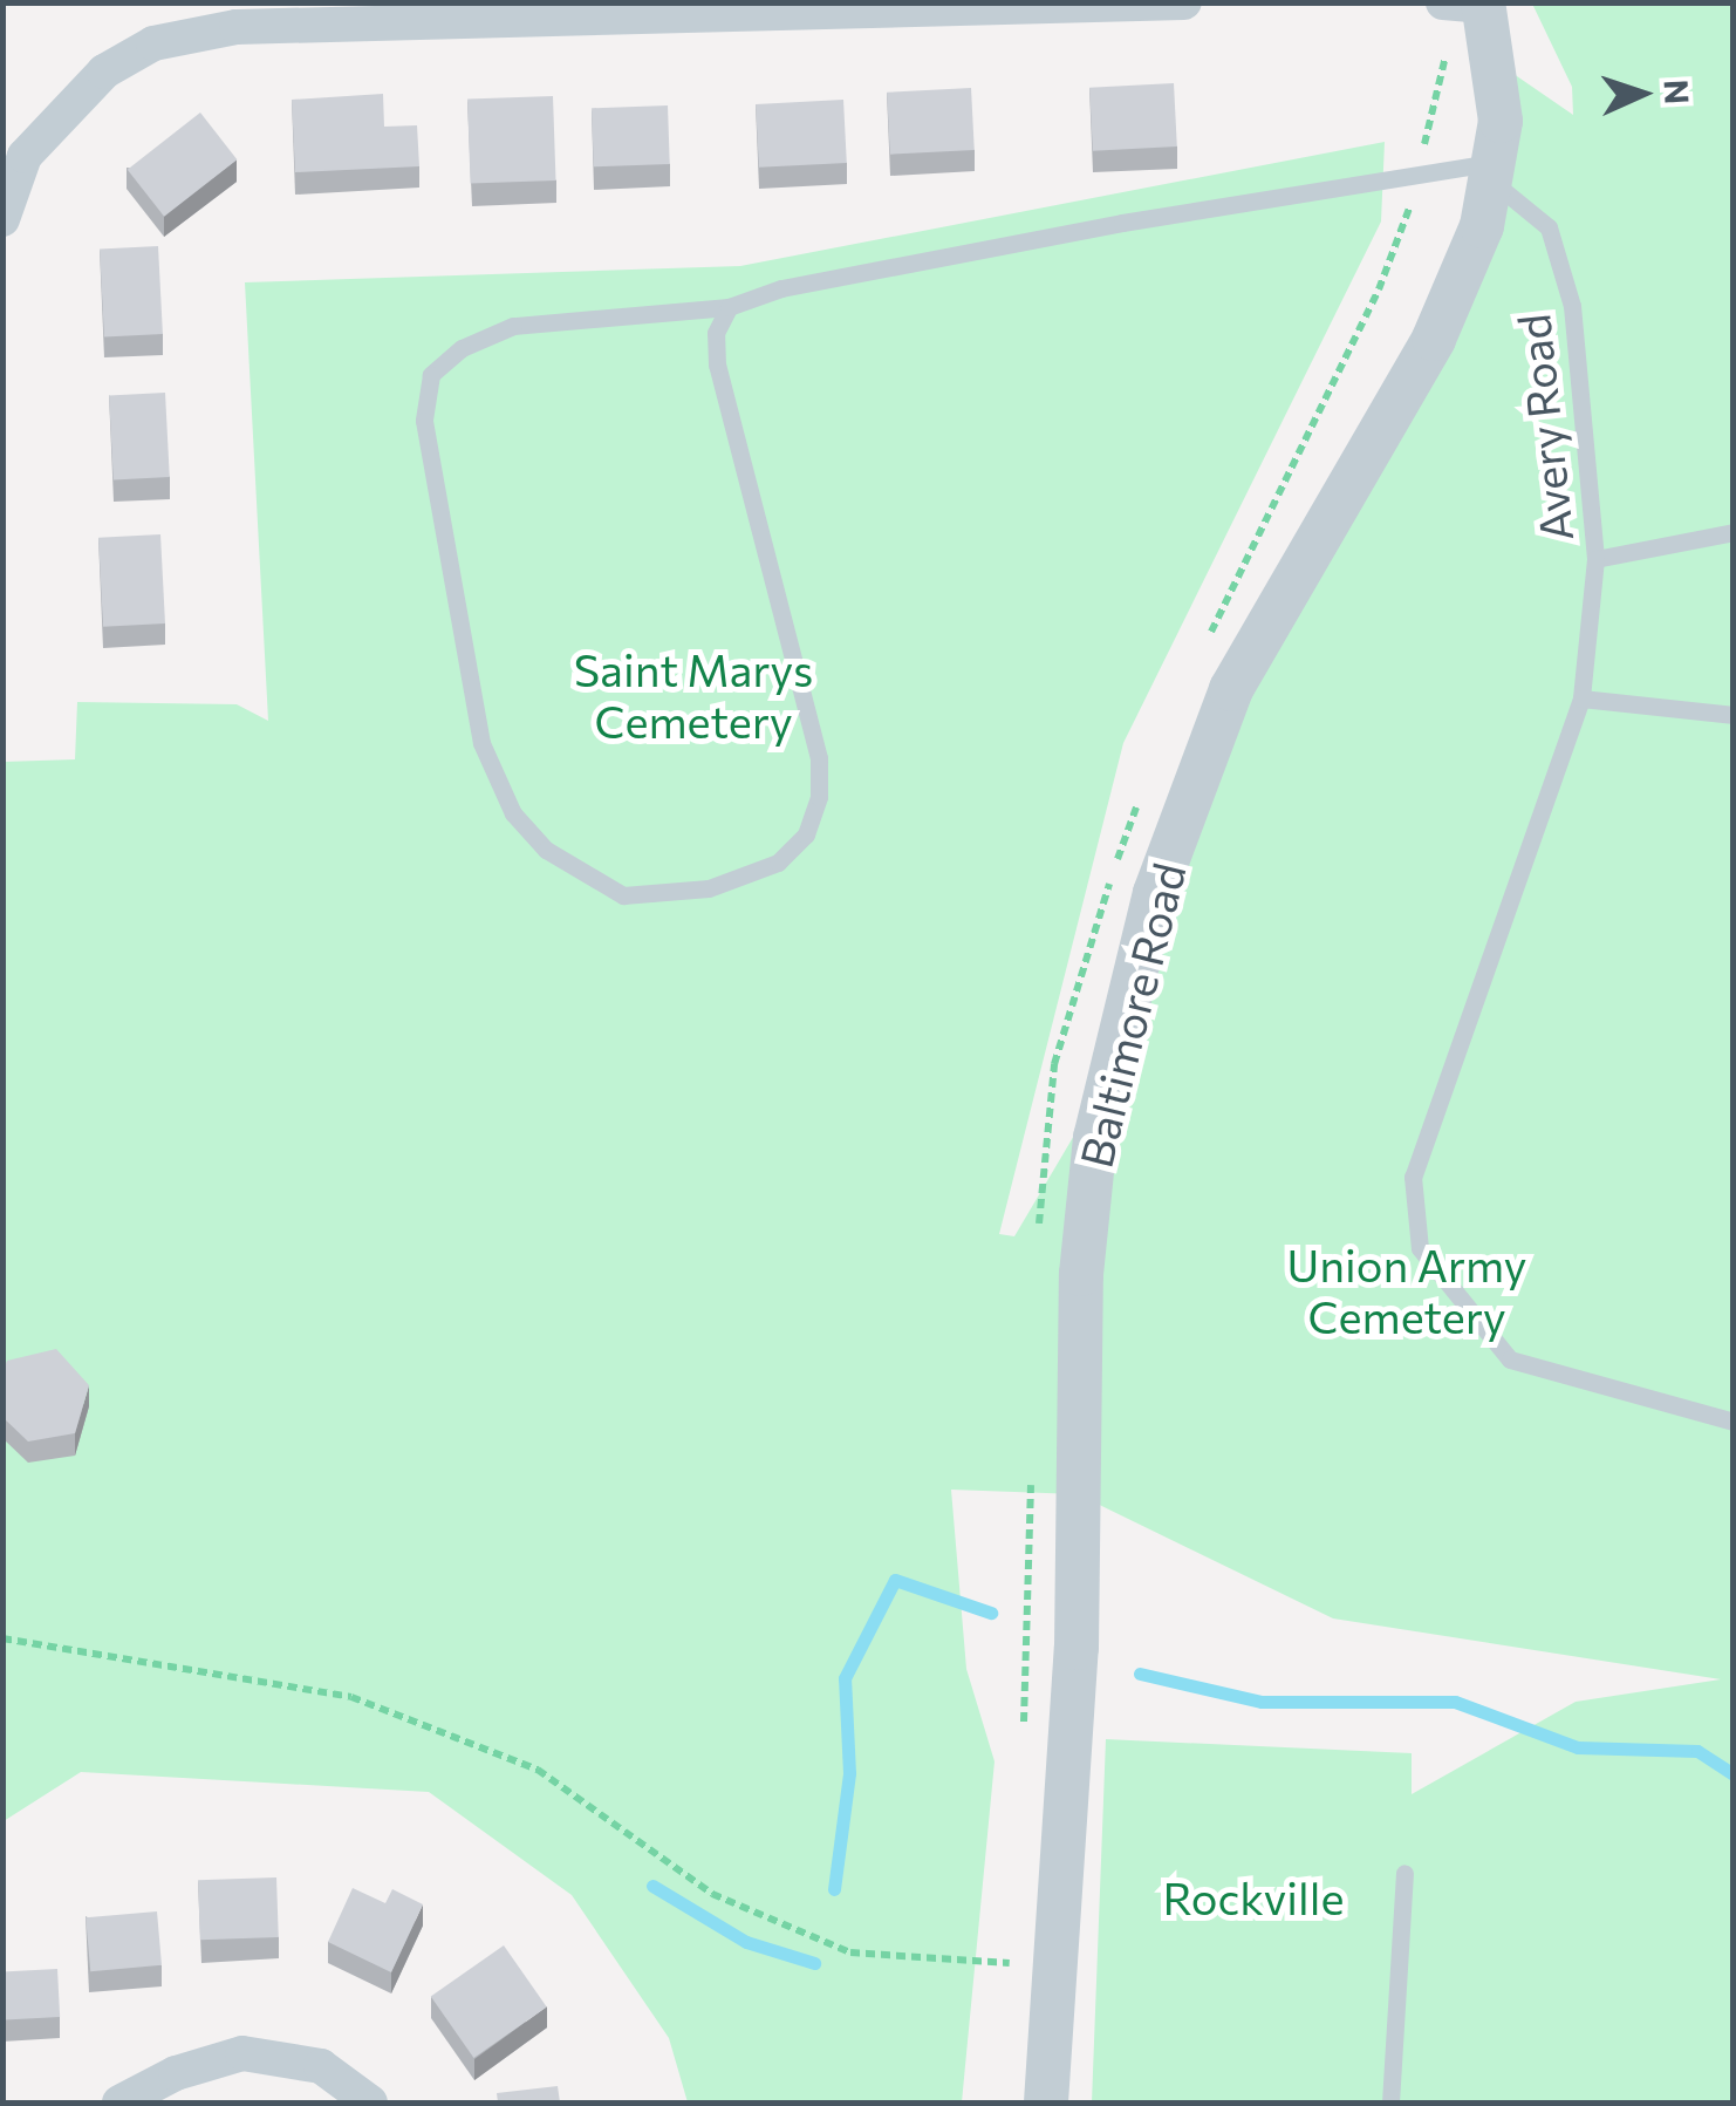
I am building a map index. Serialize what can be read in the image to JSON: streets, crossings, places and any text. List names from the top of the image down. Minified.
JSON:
{"streets":{"street":["Baltimore Road"],"lane":["Avery Road"]},"crossings":[["Avery Road","Baltimore Road"]],"parks":["Saint Marys Cemetery","Union Army Cemetery","Rockville"],"north":"right"}
